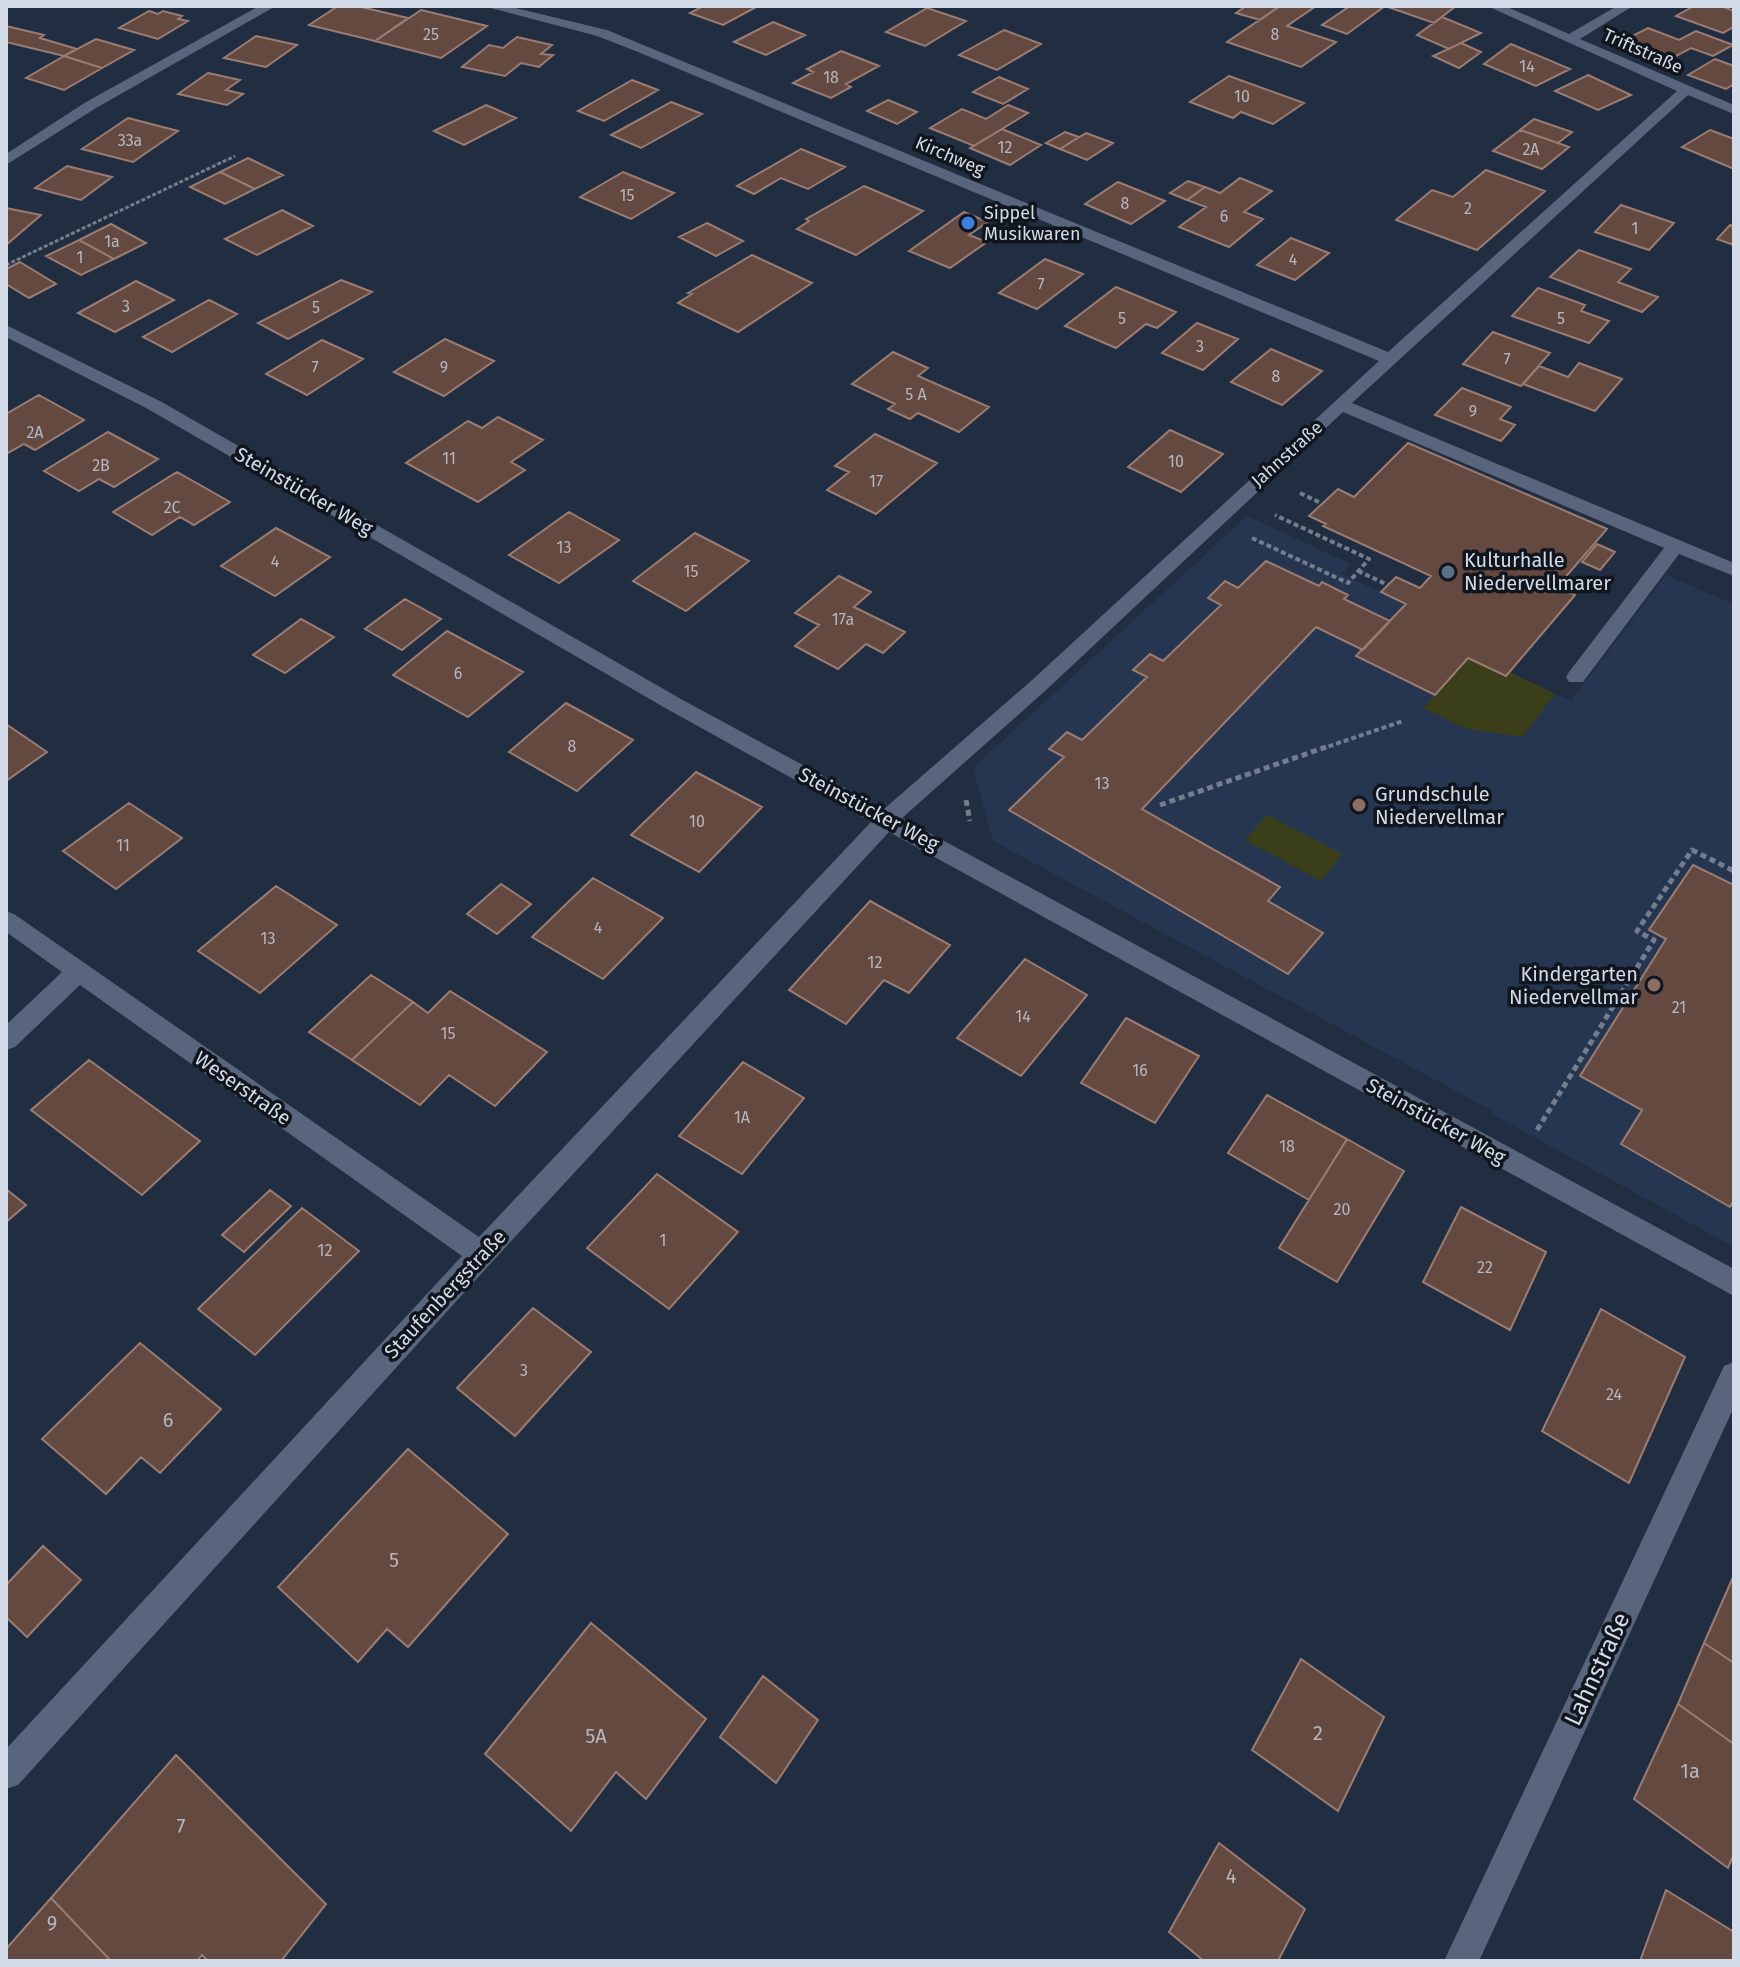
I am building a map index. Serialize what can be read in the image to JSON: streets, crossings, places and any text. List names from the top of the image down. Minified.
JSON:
{"streets":{"street":["Triftstraße","Kirchweg","Jahnstraße","Steinstücker Weg","Weserstraße","Staufenbergstraße","Lahnstraße"]},"crossings":[["Triftstraße","Jahnstraße"],["Kirchweg","Jahnstraße"],["Jahnstraße","Steinstücker Weg"],["Jahnstraße","Staufenbergstraße"],["Steinstücker Weg","Staufenbergstraße"],["Weserstraße","Staufenbergstraße"]],"places":["Sippel Musikwaren","Kulturhalle Niedervellmarer","Grundschule Niedervellmar","Kindergarten Niedervellmar"],"house_numbers":["25","8","14","18","10","33a","12","2A","15","8","2","6","1","1a","1","4","7","3","5","5","5","3","7","7","9","8","5 A","9","2A","11","10","2B","17","2C","13","4","15","17a","6","8","13","10","11","4","13","12","21","14","15","16","1A","18","20","1","12","22","3","24","6","5","2","5A","1a","7","4","9"]}
